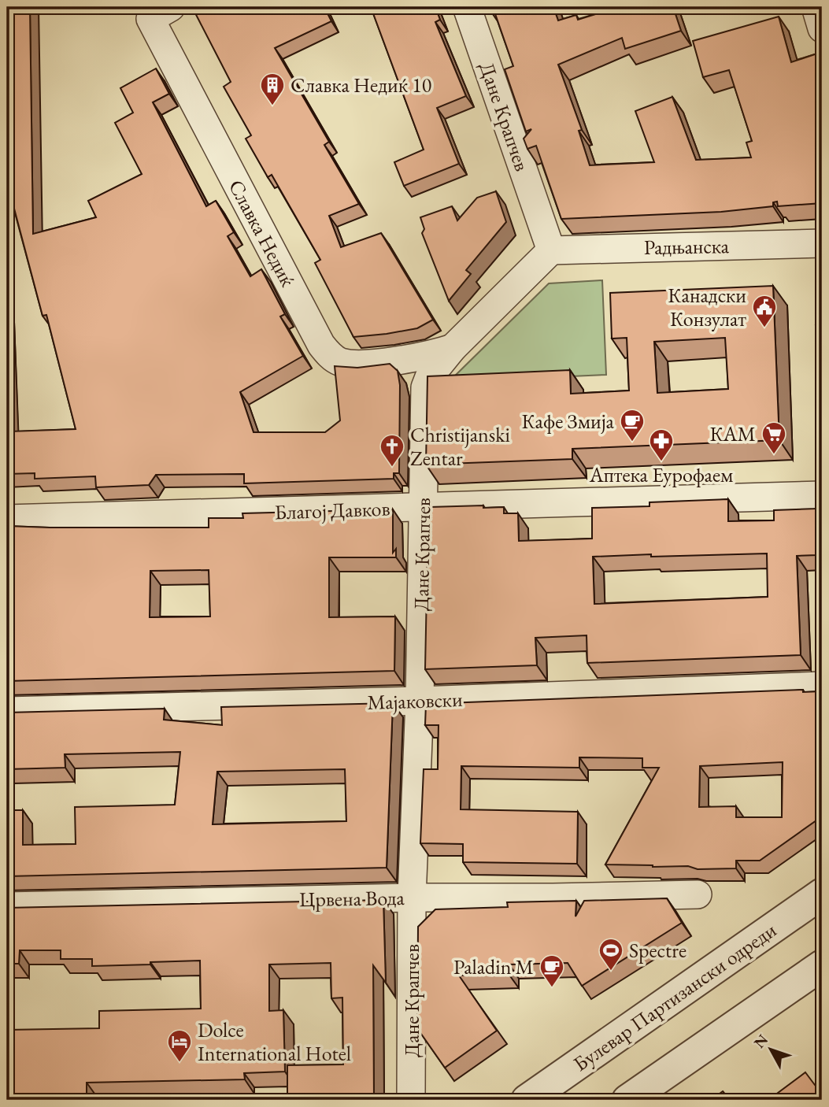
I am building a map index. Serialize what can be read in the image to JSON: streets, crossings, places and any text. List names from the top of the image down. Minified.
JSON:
{"streets":{"street":["Дане Крапчев","Славка Недиќ","Радњанска","Благој Давков","Мајаковски","Црвена Вода","Булевар Партизански одреди"]},"crossings":[["Дане Крапчев","Славка Недиќ"],["Дане Крапчев","Радњанска"],["Дане Крапчев","Благој Давков"],["Дане Крапчев","Мајаковски"],["Дане Крапчев","Црвена Вода"]],"places":{"building":["Славка Недиќ 10"],"public building":["Канадски Конзулат"],"cafe":["Кафе Змија","Paladin M"],"supermarket":["КАМ"],"pharmacy":["Аптека Еурофаем"],"church":["Christijanski Zentar"],"sports":["Spectre"],"hotel":["Dolce International Hotel"]},"north":"top left"}
